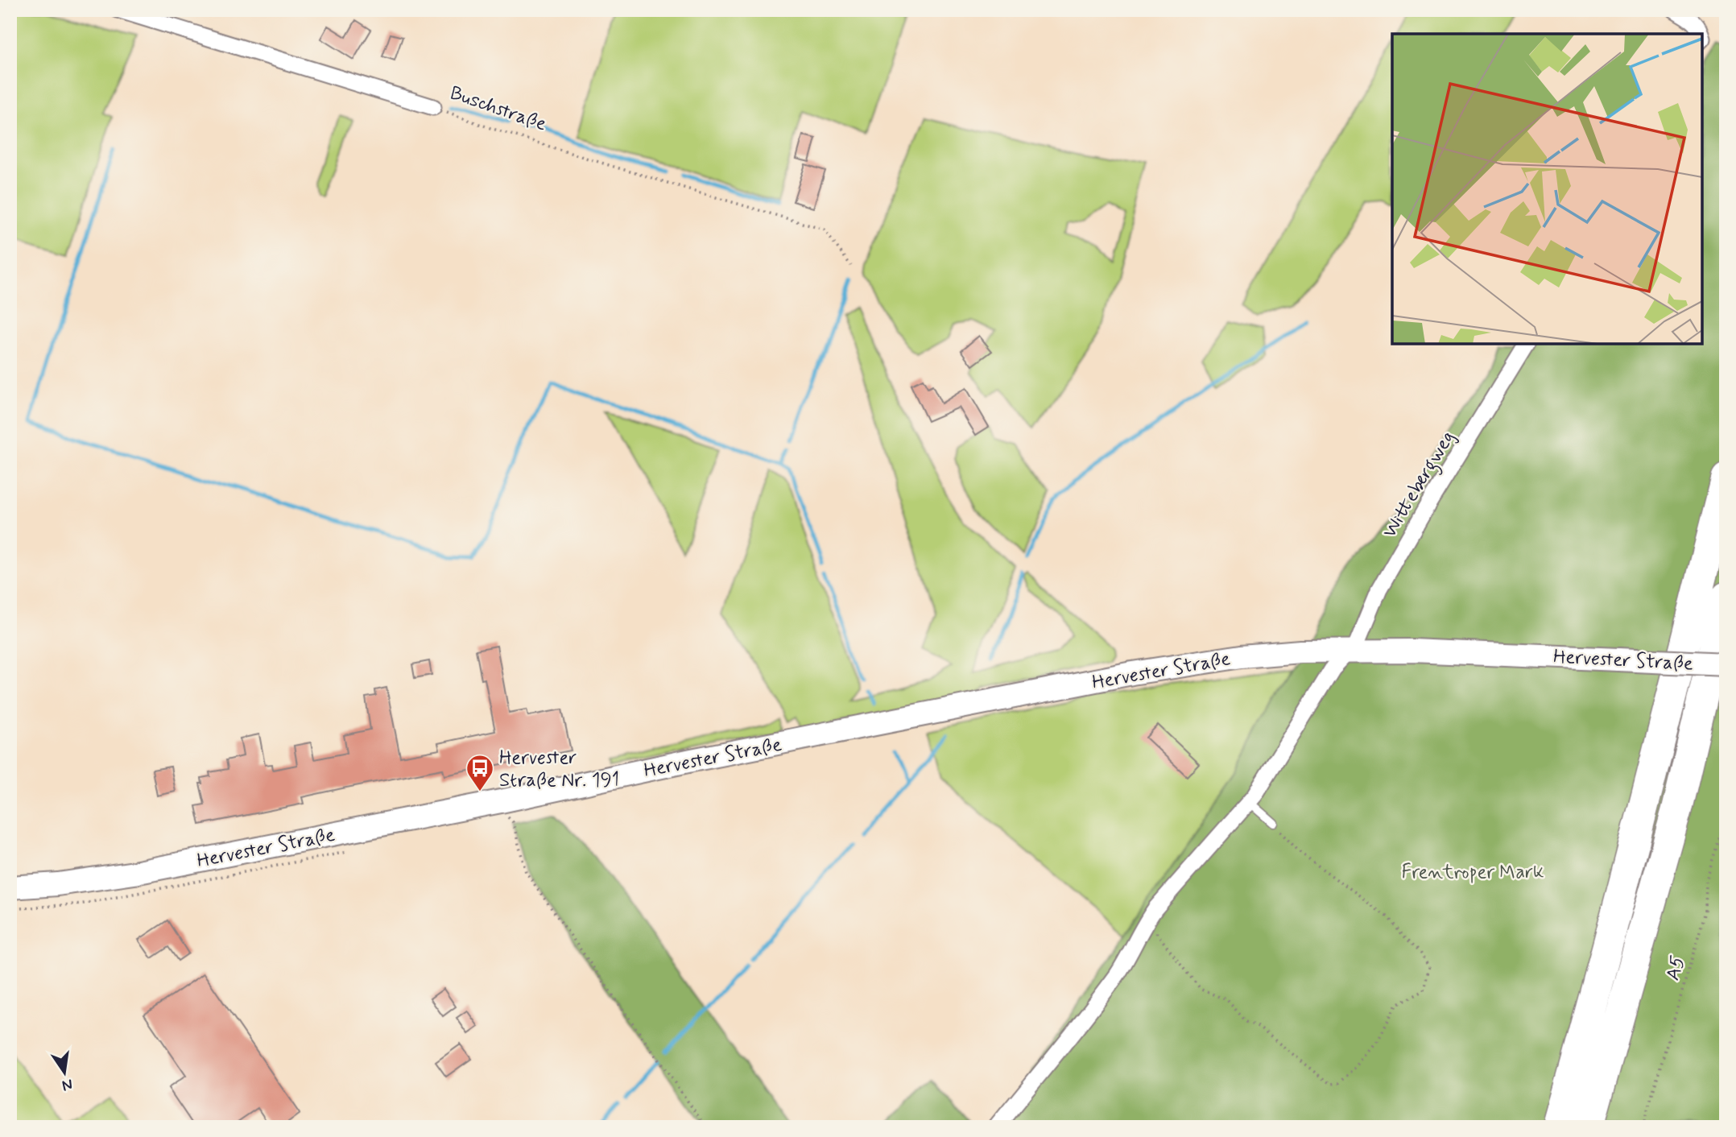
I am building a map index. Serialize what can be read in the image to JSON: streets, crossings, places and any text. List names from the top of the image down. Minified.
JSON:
{"streets":{"main road":["Hervester Straße"],"street":["Buschstraße","Wittebergweg"],"path":["A5"]},"crossings":[["Wittebergweg","Hervester Straße"]],"parks":["Frentroper Mark"],"places":{"bus stop":["Hervester Straße Nr. 191"]},"north":"bottom"}
